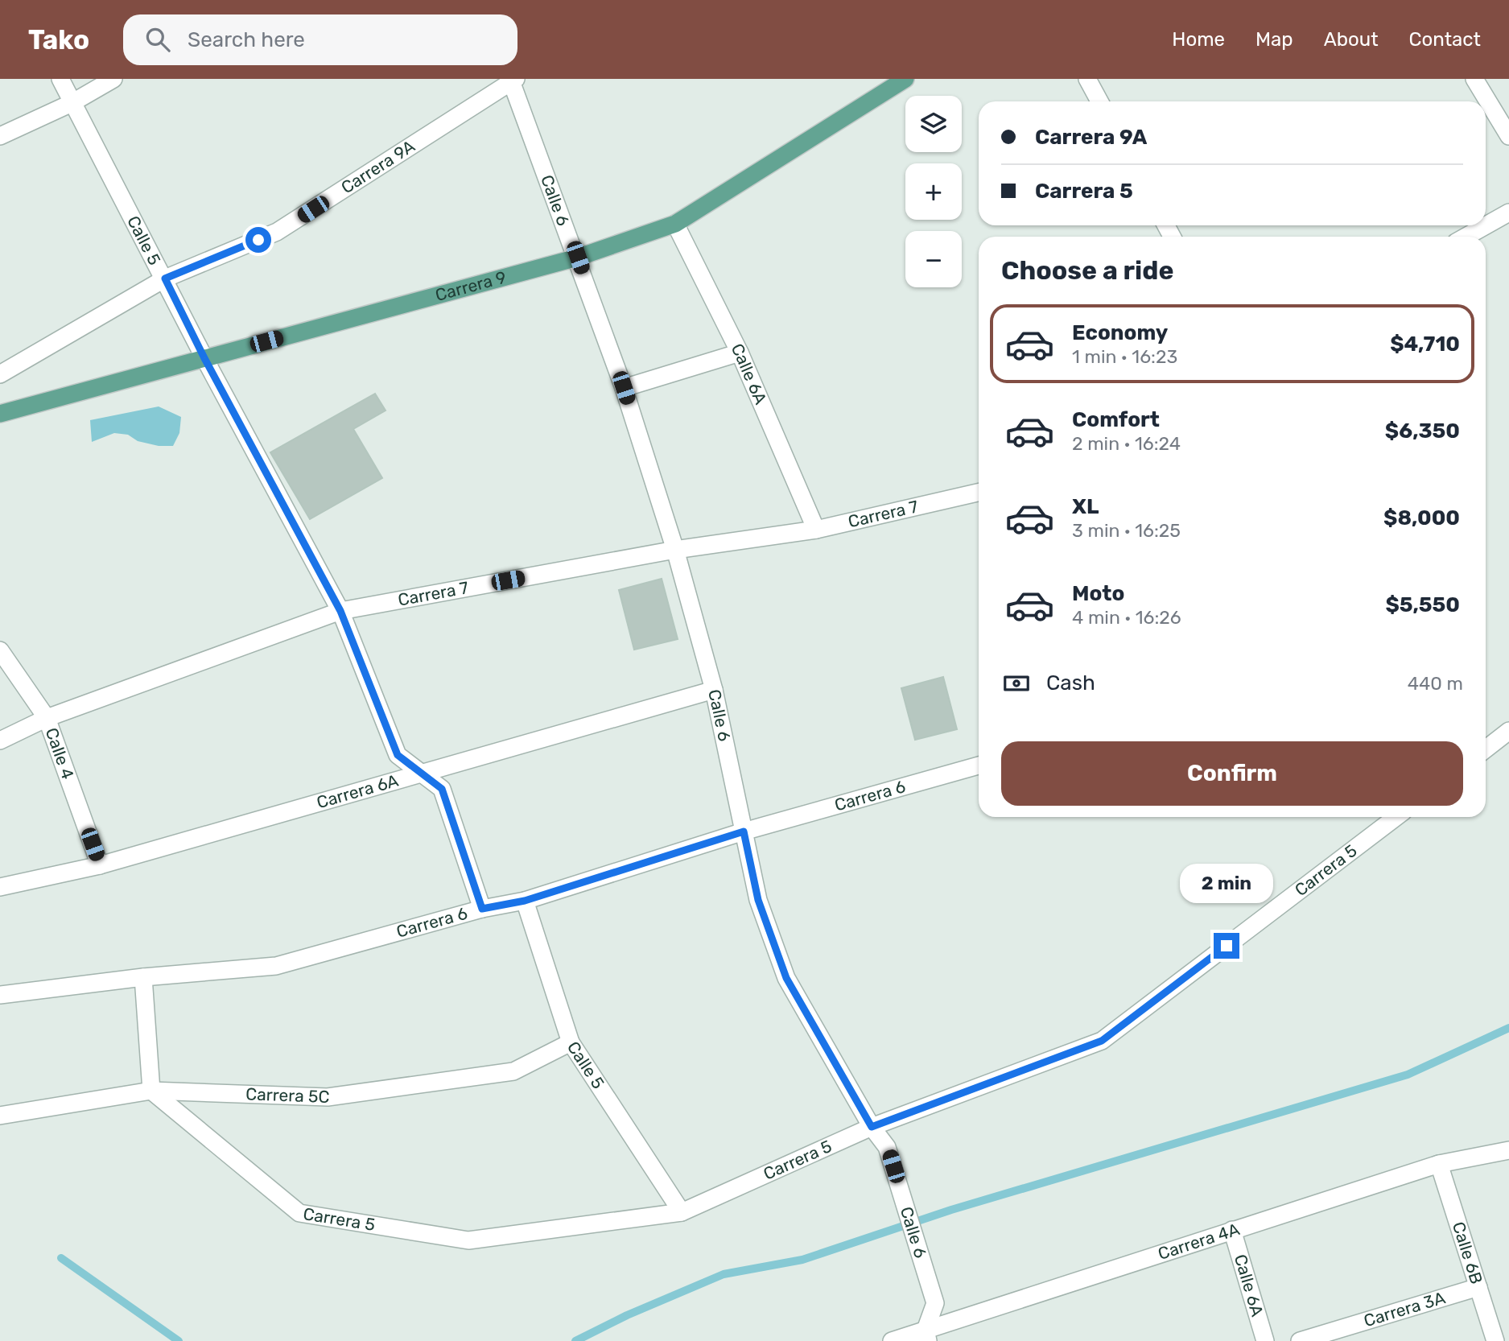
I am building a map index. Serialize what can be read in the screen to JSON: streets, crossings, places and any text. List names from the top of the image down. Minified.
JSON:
{"streets":{"main road":["Carrera 9"],"street":["Carrera 9A","Calle 6","Calle 5","Calle 6A","Carrera 7","Calle 4","Carrera 6A","Carrera 6","Carrera 5","Carrera 5C","Carrera 4A","Calle 6B","Carrera 3A"]},"crossings":[["Carrera 9A","Calle 6"],["Carrera 9A","Calle 5"],["Calle 6","Carrera 9"],["Calle 6","Carrera 7"],["Calle 6","Carrera 6A"],["Calle 6","Carrera 6"],["Calle 6","Carrera 5"],["Calle 6","Carrera 4A"],["Calle 5","Carrera 9"],["Calle 5","Carrera 7"],["Calle 5","Carrera 6A"],["Calle 5","Carrera 6"],["Calle 5","Carrera 5"],["Calle 5","Carrera 5C"],["Carrera 9","Calle 6A"],["Calle 6A","Carrera 7"],["Calle 6A","Carrera 4A"],["Carrera 7","Calle 4"],["Calle 4","Carrera 6A"],["Carrera 5","Carrera 5C"],["Carrera 4A","Calle 6B"],["Calle 6B","Carrera 3A"]],"page":{"header":"Tako","search":"Search here","nav":["Home","Map","About","Contact"],"map_buttons":["+","−"],"banner":["Carrera 9A","Carrera 5"],"heading":"Choose a ride","list":[{"name":"Economy","note":"1 min · 16:23","value":"$4,710"},{"name":"Comfort","note":"2 min · 16:24","value":"$6,350"},{"name":"XL","note":"3 min · 16:25","value":"$8,000"},{"name":"Moto","note":"4 min · 16:26","value":"$5,550"}],"pay":["Cash","440 m"],"buttons":"Confirm","bubble":"2 min"}}
